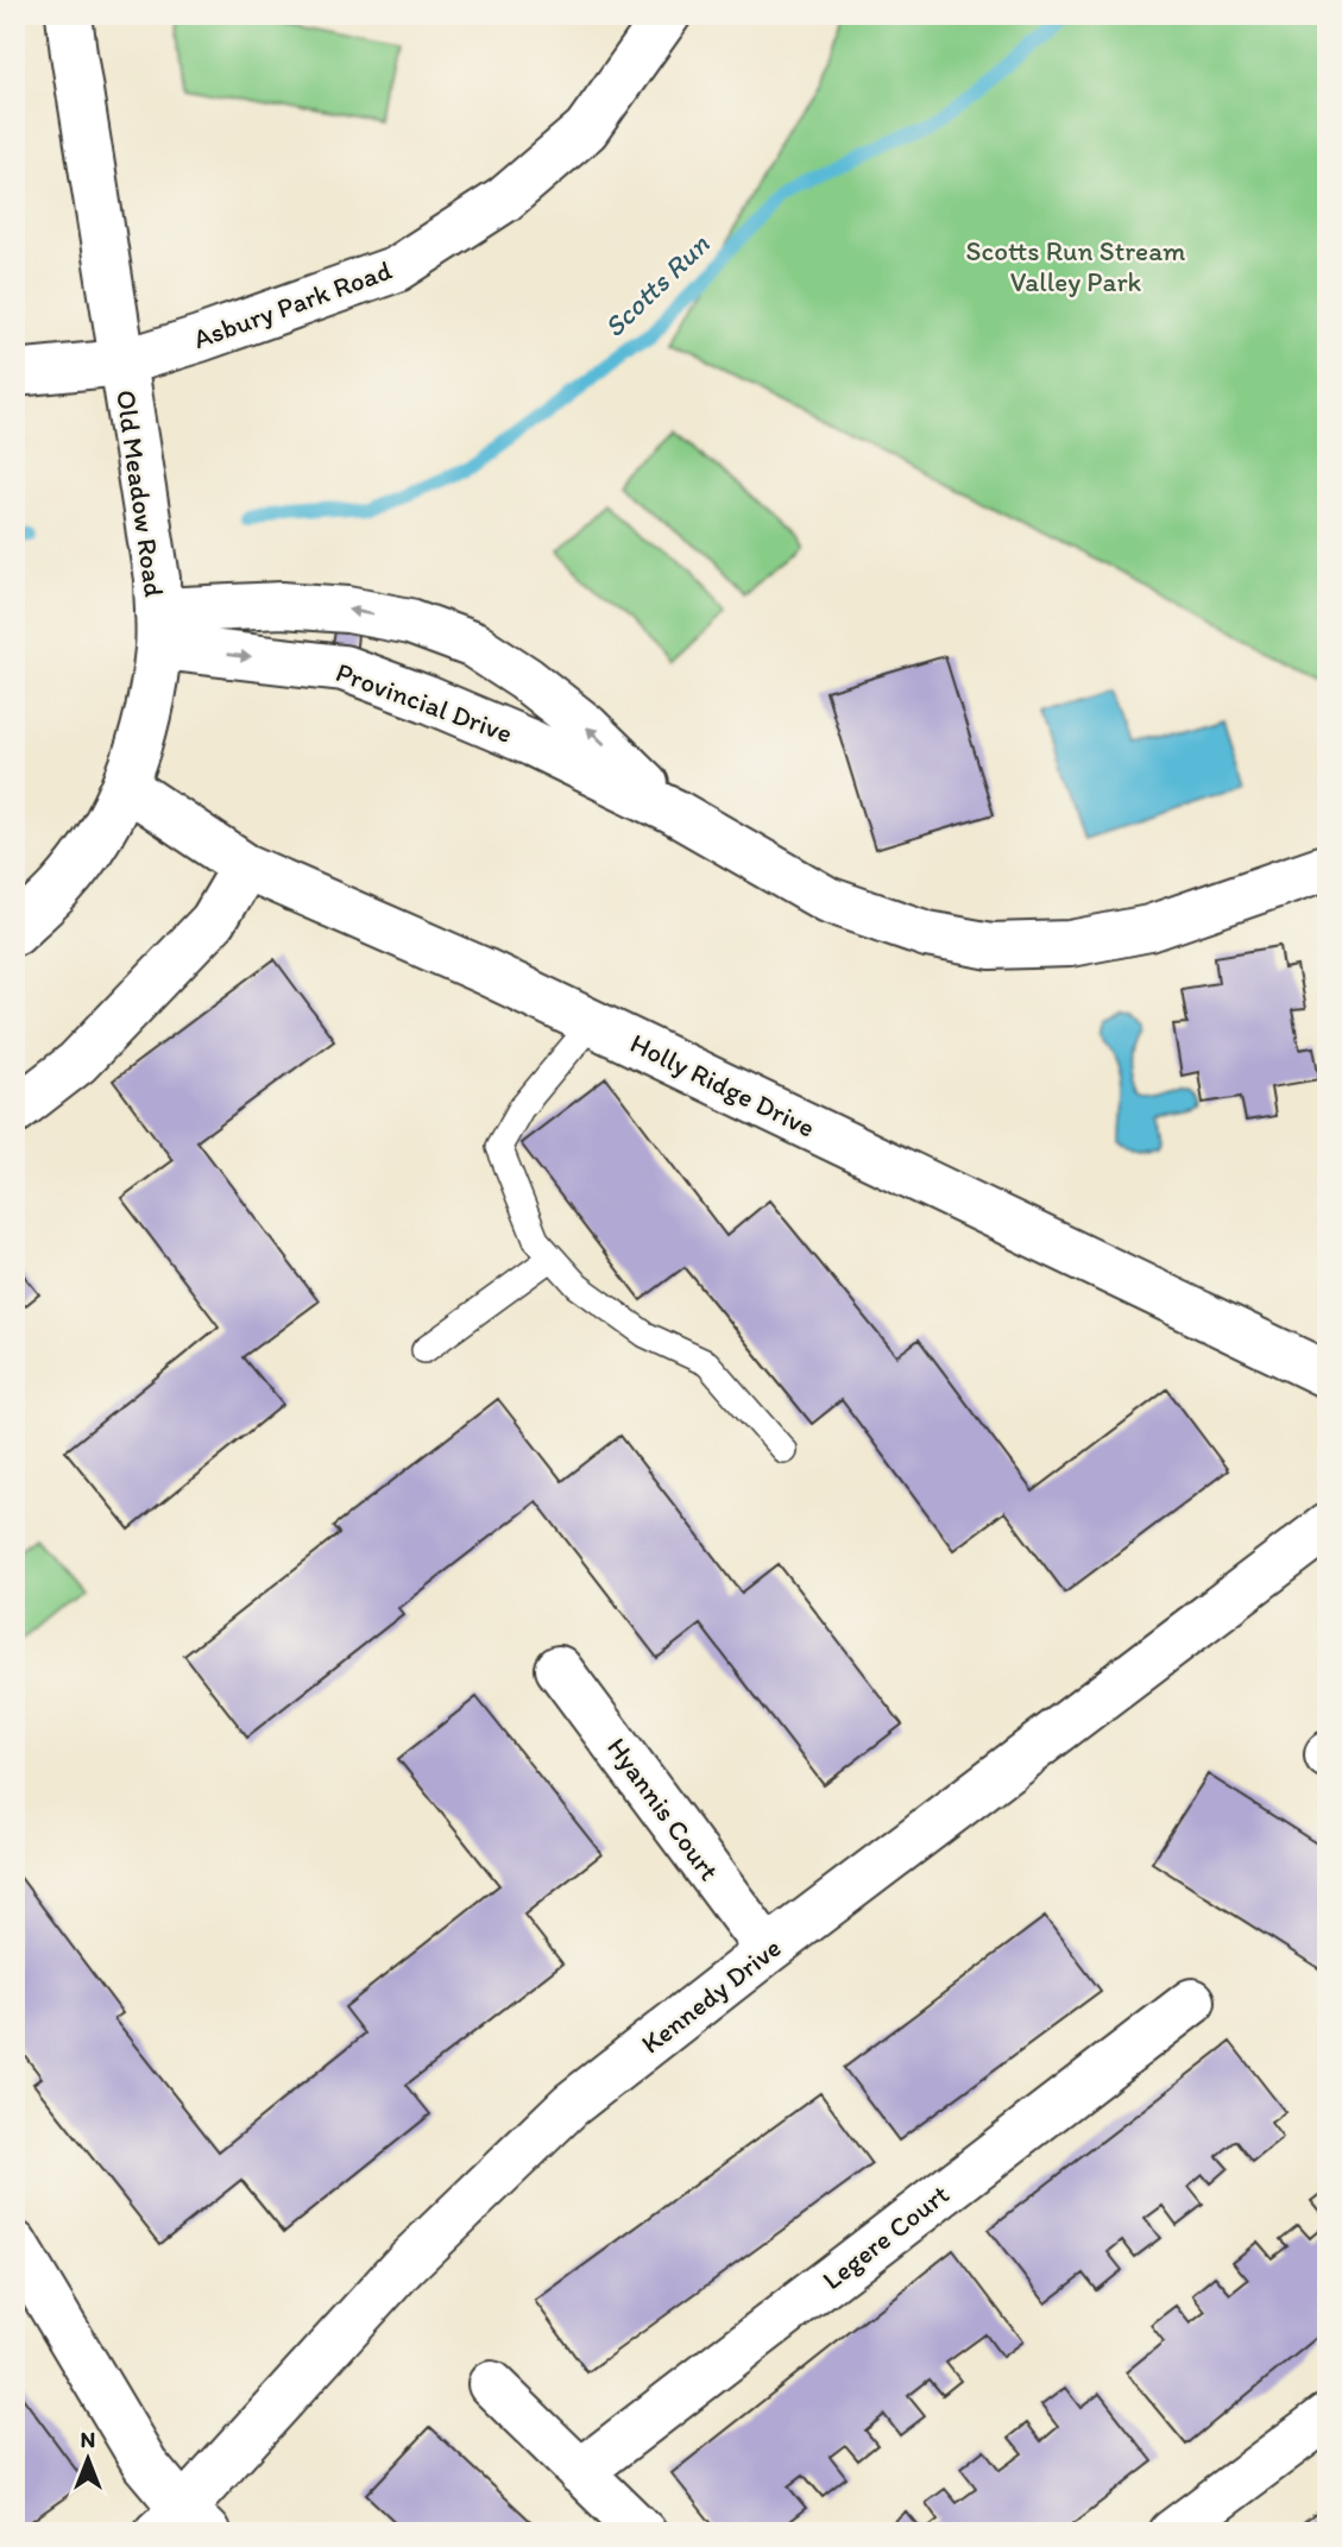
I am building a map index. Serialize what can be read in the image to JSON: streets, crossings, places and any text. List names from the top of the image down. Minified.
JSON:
{"streets":{"street":["Asbury Park Road","Old Meadow Road","Provincial Drive","Holly Ridge Drive","Hyannis Court","Kennedy Drive","Legere Court"]},"crossings":[["Asbury Park Road","Old Meadow Road"],["Old Meadow Road","Provincial Drive"],["Old Meadow Road","Holly Ridge Drive"],["Hyannis Court","Kennedy Drive"]],"water":["Scotts Run"],"parks":["Scotts Run Stream Valley Park"],"north":"top"}
